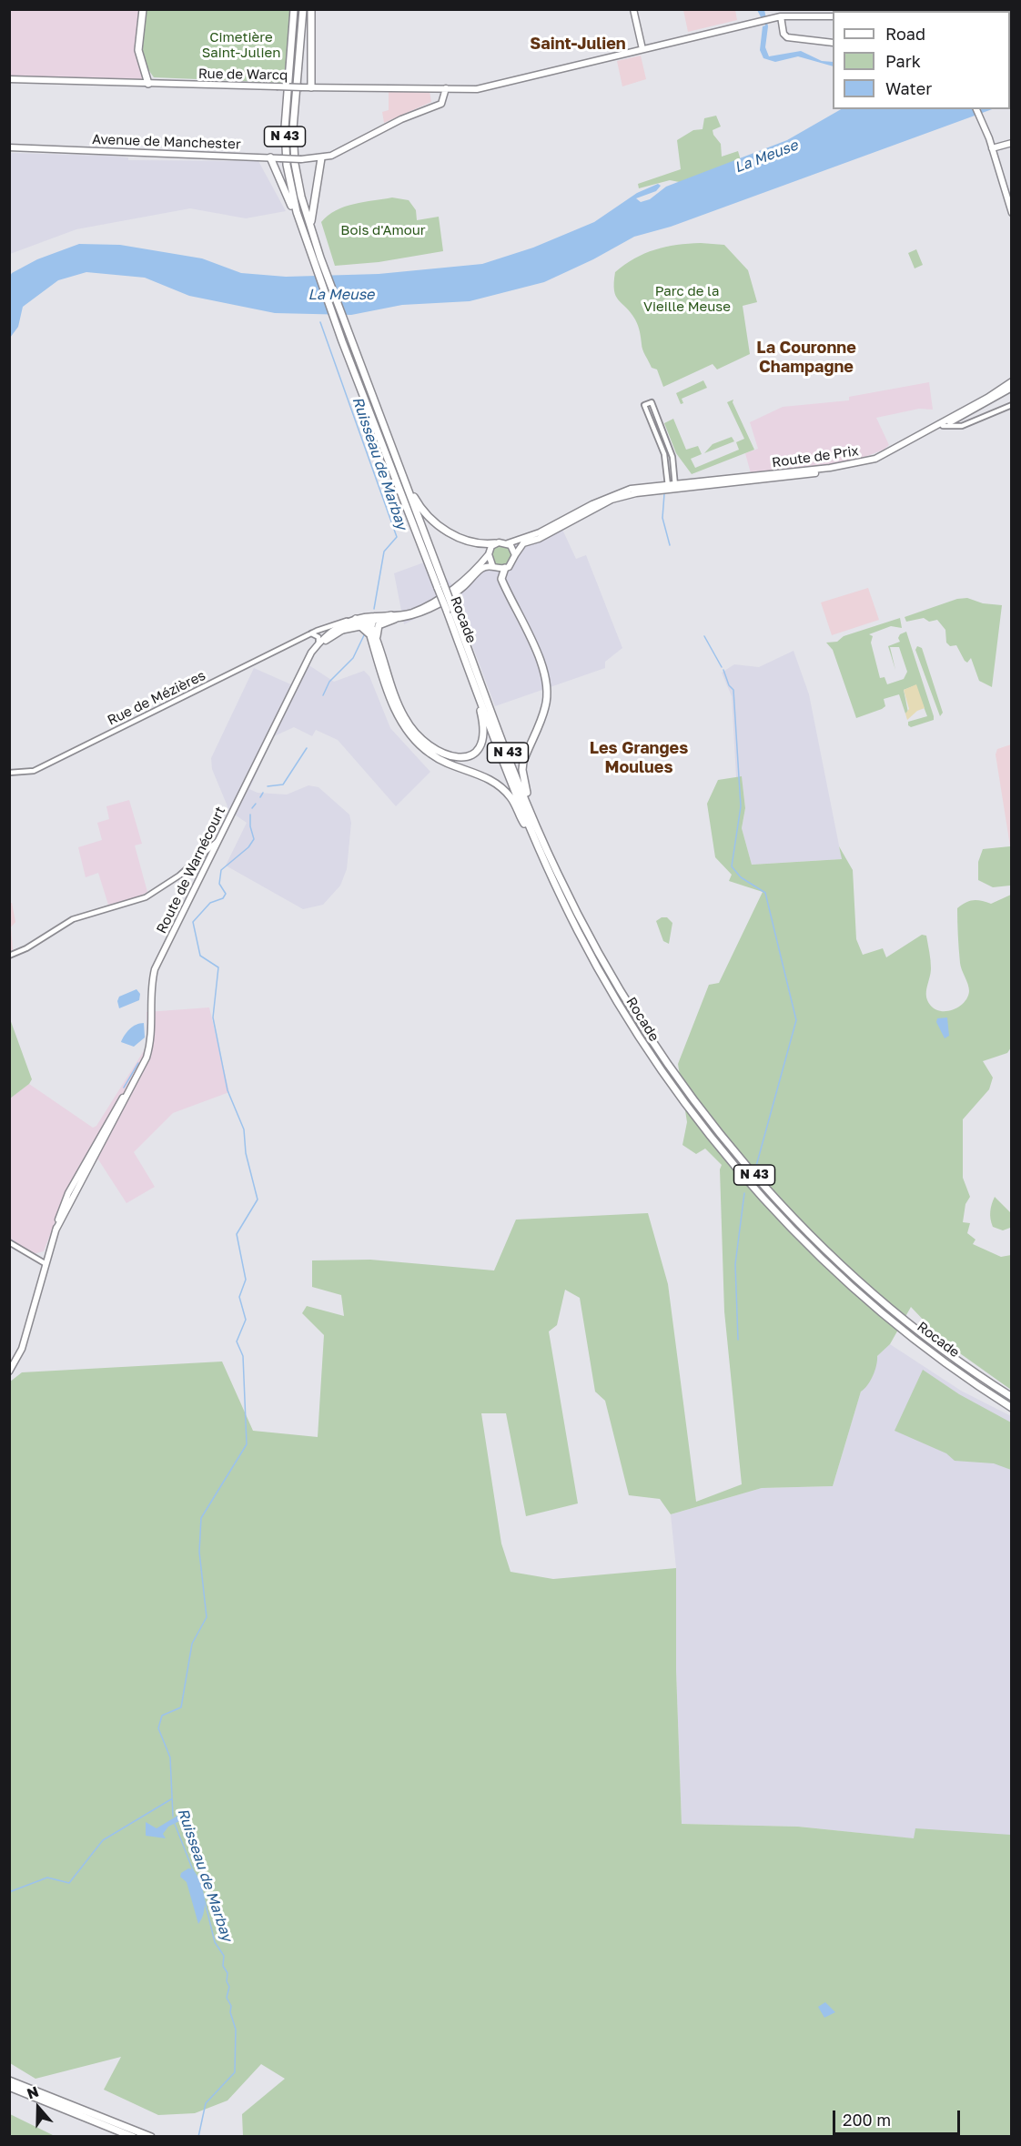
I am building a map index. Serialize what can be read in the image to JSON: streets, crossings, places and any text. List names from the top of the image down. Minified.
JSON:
{"streets":{"highway":["N 43","Rocade"],"main road":["Rue de Warcq","Avenue de Manchester","Route de Prix","Route de Warnécourt"],"street":["Rue de Mézières"]},"crossings":[["Rue de Warcq","Avenue de Manchester"],["N 43","Rocade"],["Rue de Mézières","Route de Warnécourt"]],"districts":["Saint-Julien","La Couronne Champagne","Les Granges Moulues"],"water":["La Meuse","Ruisseau de Marbay"],"parks":["Cimetière Saint-Julien","Bois d'Amour","Parc de la Vieille Meuse"],"legend":["Road","Park","Water"],"scale_bar":"200 m","north":"top"}
